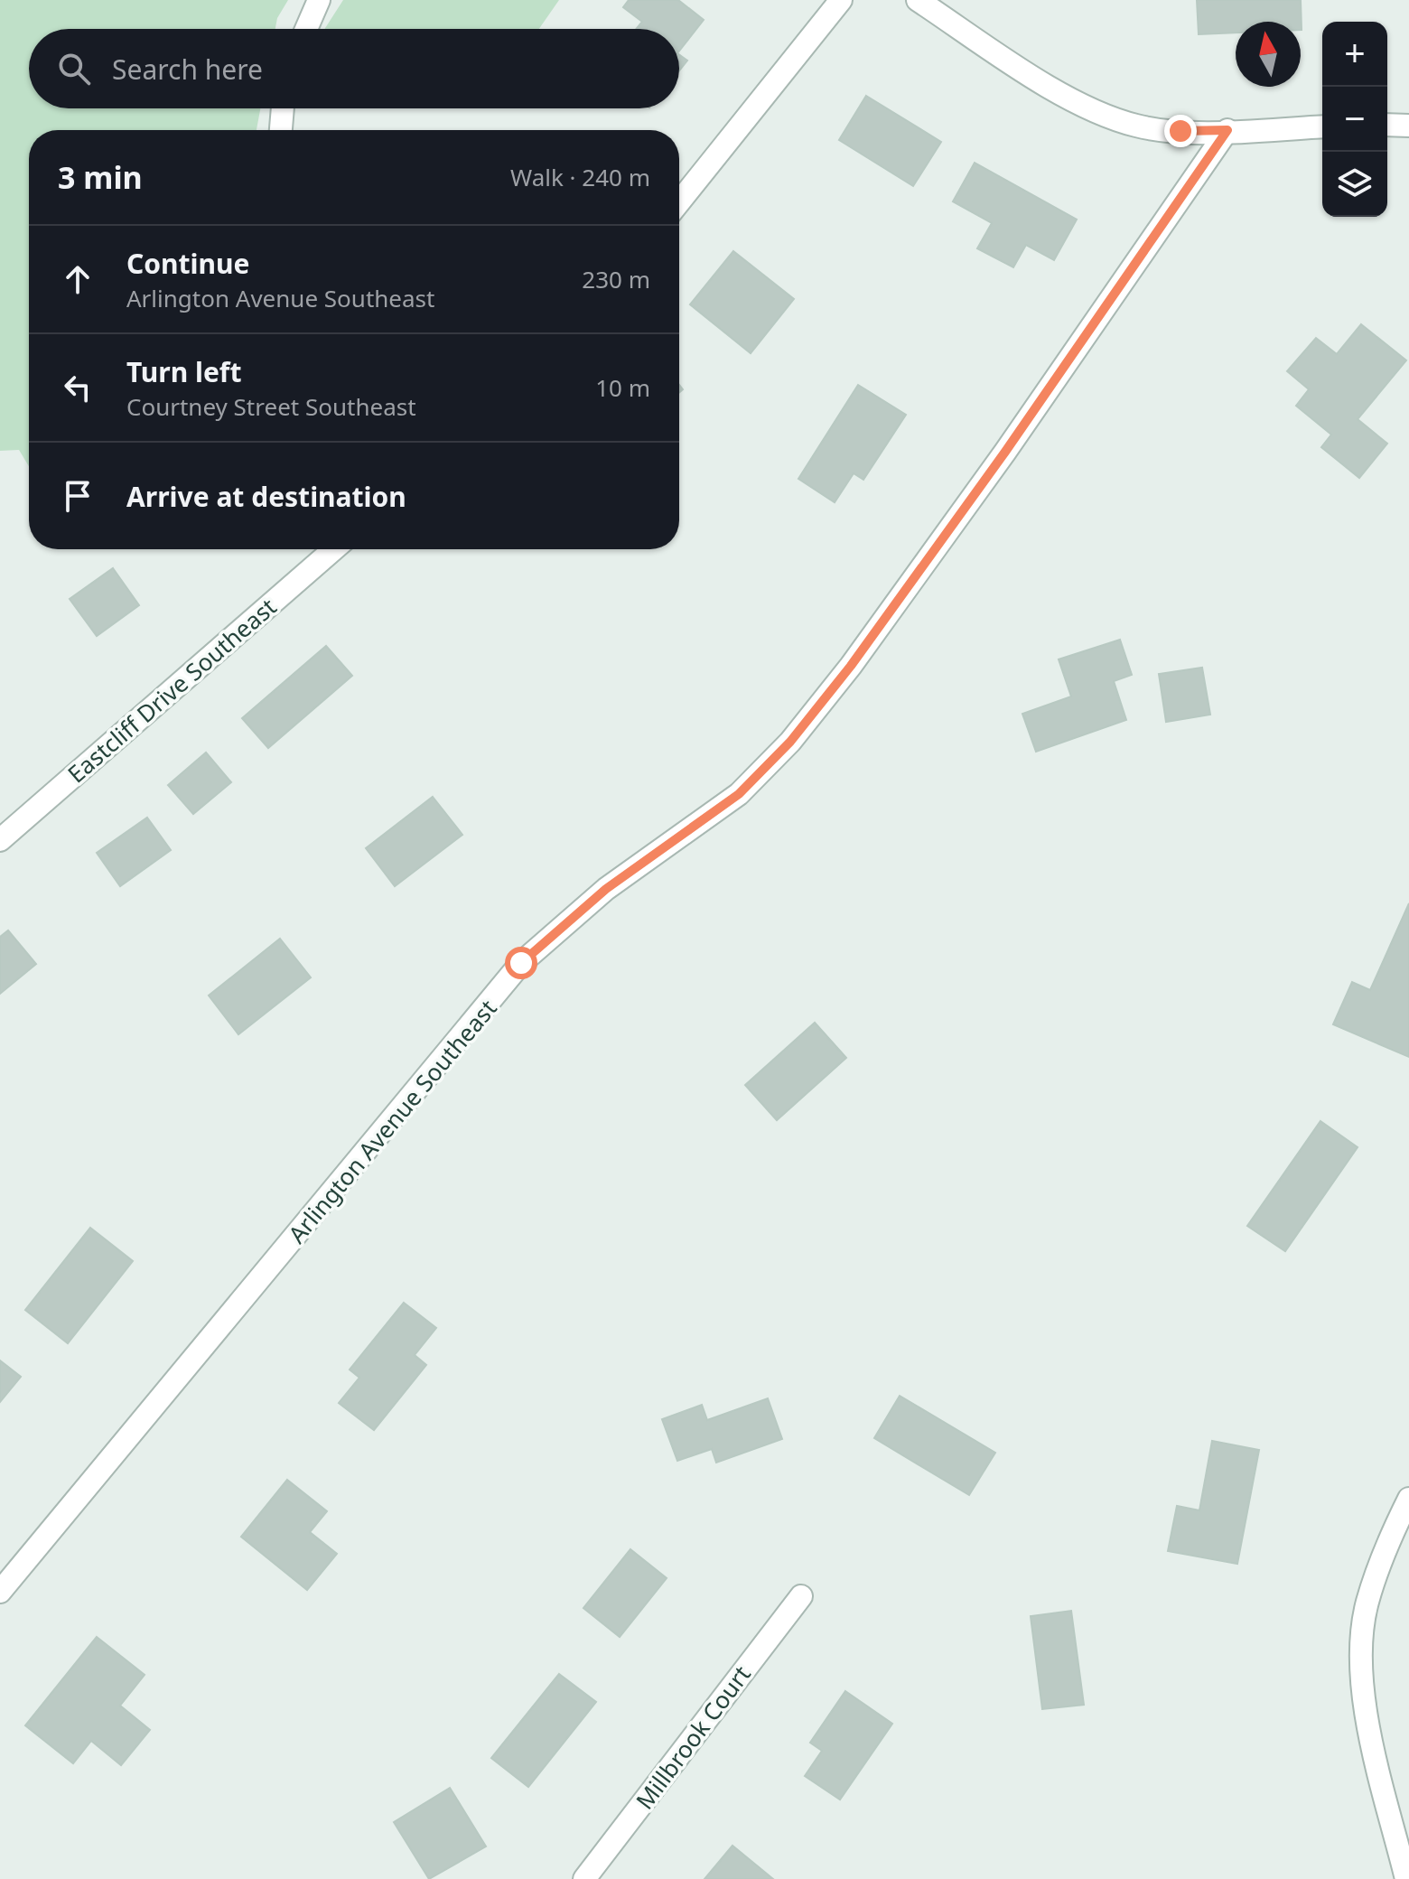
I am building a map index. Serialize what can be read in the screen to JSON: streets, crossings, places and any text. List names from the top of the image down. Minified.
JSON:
{"streets":{"street":["Eastcliff Drive Southeast","Arlington Avenue Southeast","Millbrook Court"]},"north":"top","page":{"map_buttons":["+","−"],"search":"Search here","heading":["3 min","Walk · 240 m"],"list":[["Continue","Arlington Avenue Southeast","230 m"],["Turn left","Courtney Street Southeast","10 m"],"Arrive at destination"]}}
